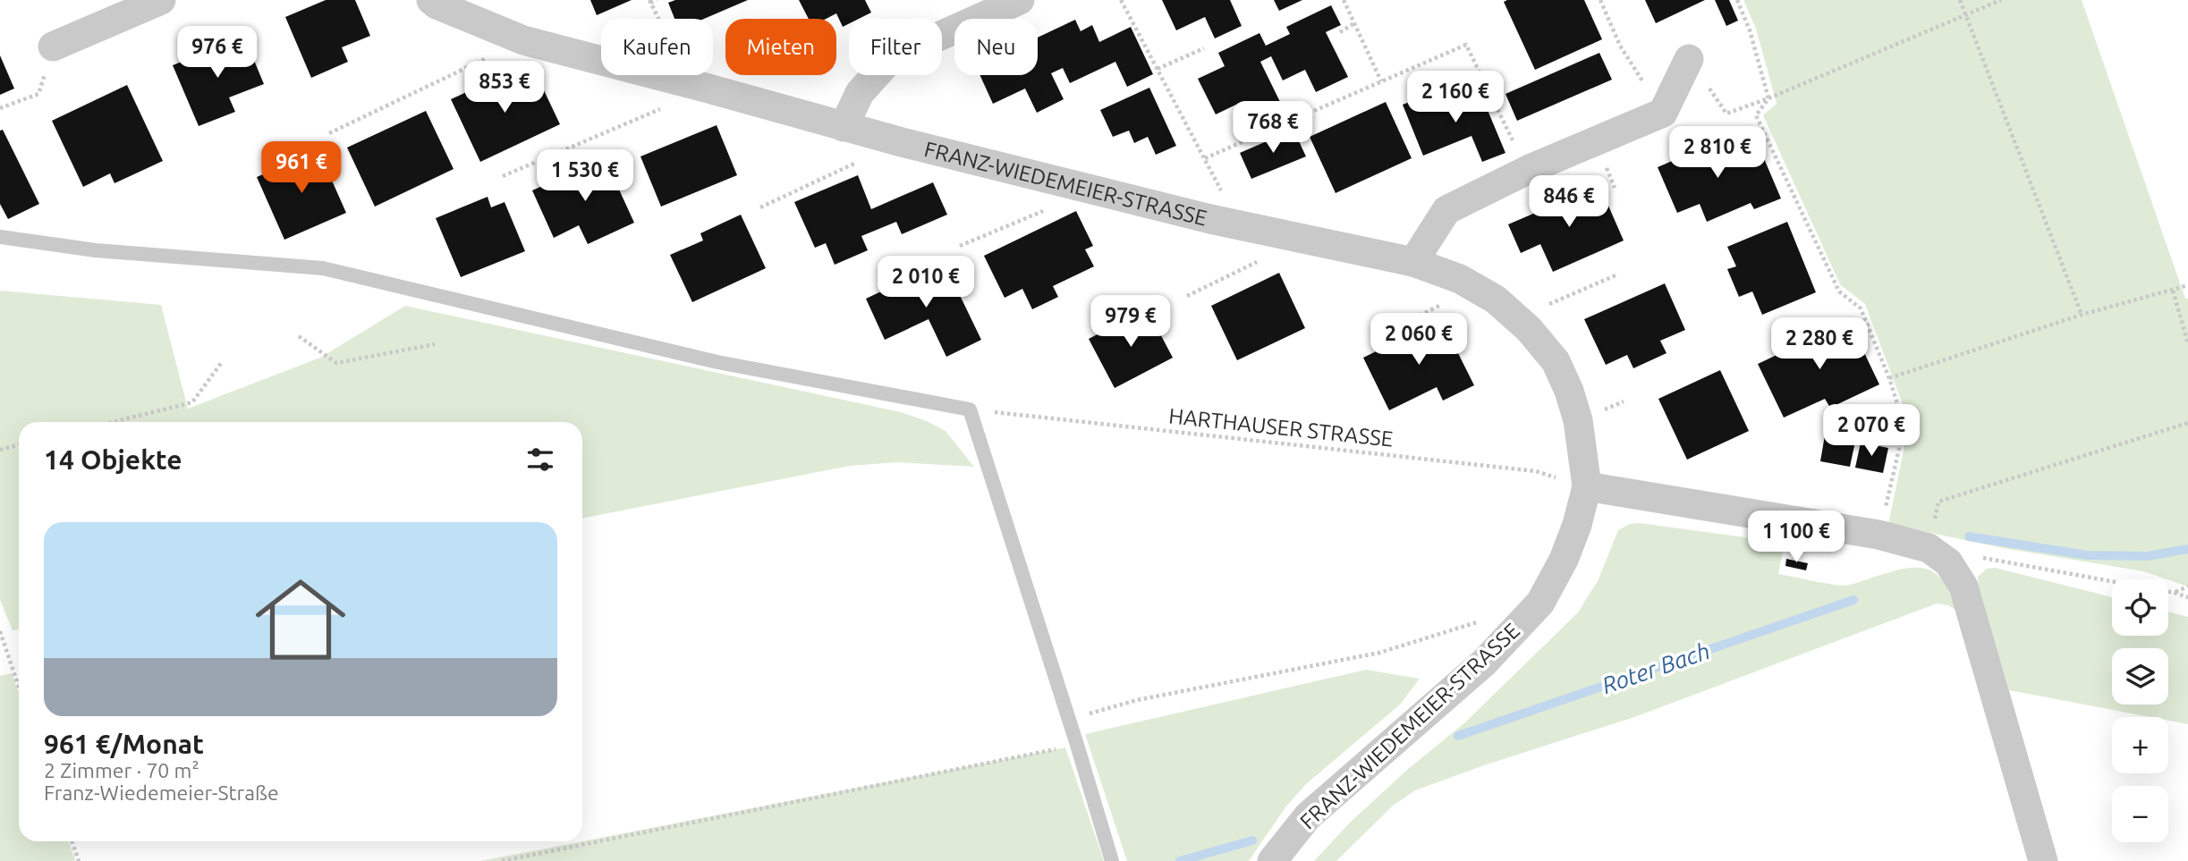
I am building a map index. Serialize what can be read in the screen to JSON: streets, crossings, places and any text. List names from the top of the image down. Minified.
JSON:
{"streets":{"street":["FRANZ-WIEDEMEIER-STRASSE"],"path":["HARTHAUSER STRASSE"]},"crossings":[["FRANZ-WIEDEMEIER-STRASSE","HARTHAUSER STRASSE"]],"water":["Roter Bach"],"page":{"chip":["Kaufen","Mieten","Filter","Neu"],"price":["976 €","853 €","2 160 €","768 €","2 810 €","961 €","1 530 €","846 €","2 010 €","979 €","2 060 €","2 280 €","2 070 €","1 100 €"],"heading":"14 Objekte","list":[{"name":"961 €/Monat","note":"2 Zimmer · 70 m² · Franz-Wiedemeier-Straße"}],"map_buttons":["+","−"]}}
